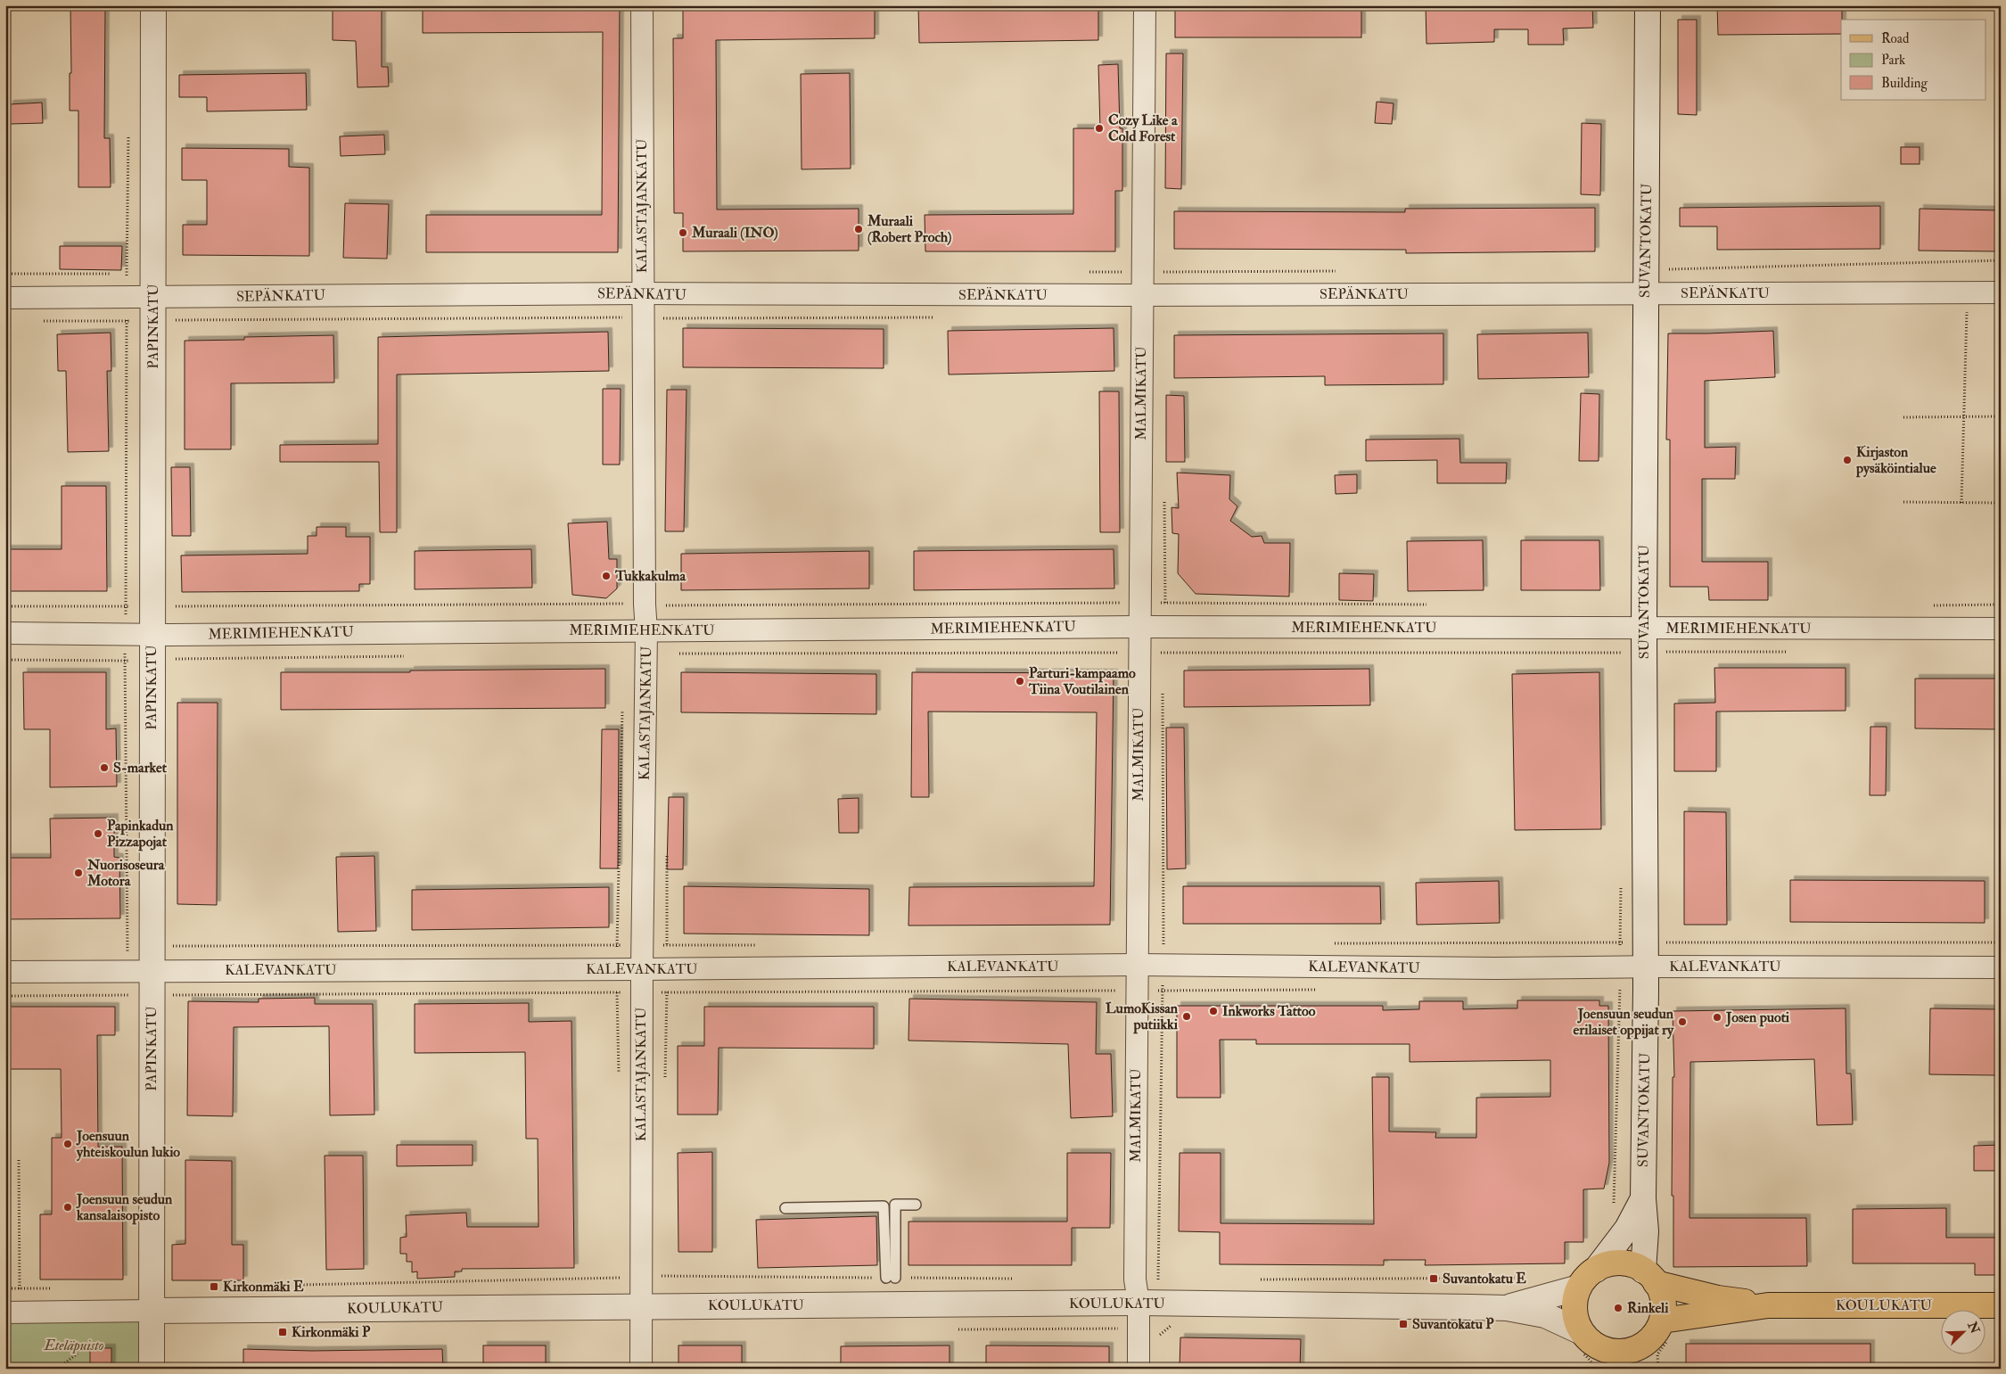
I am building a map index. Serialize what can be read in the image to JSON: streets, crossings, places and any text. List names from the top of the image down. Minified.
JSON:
{"streets":{"main road":["KOULUKATU"],"street":["KALASTAJANKATU","SUVANTOKATU","SEPÄNKATU","PAPINKATU","MALMIKATU","MERIMIEHENKATU","KALEVANKATU"]},"crossings":[["KALASTAJANKATU","SEPÄNKATU"],["KALASTAJANKATU","MERIMIEHENKATU"],["KALASTAJANKATU","KALEVANKATU"],["KALASTAJANKATU","KOULUKATU"],["SUVANTOKATU","SEPÄNKATU"],["SUVANTOKATU","MERIMIEHENKATU"],["SUVANTOKATU","KALEVANKATU"],["SUVANTOKATU","KOULUKATU"],["SEPÄNKATU","PAPINKATU"],["SEPÄNKATU","MALMIKATU"],["PAPINKATU","MERIMIEHENKATU"],["PAPINKATU","KALEVANKATU"],["PAPINKATU","KOULUKATU"],["MALMIKATU","MERIMIEHENKATU"],["MALMIKATU","KALEVANKATU"],["MALMIKATU","KOULUKATU"]],"parks":["Eteläpuisto"],"places":{"other":["Cozy Like a Cold Forest","Muraali (Robert Proch)","Muraali (INO)","Kirjaston pysäköintialue","Tukkakulma","Parturi-kampaamo Tiina Voutilainen","S-market","Papinkadun Pizzapojat","Nuorisoseura Motora","Inkworks Tattoo","LumoKissan putiikki","Josen puoti","Joensuun seudun erilaiset oppijat ry","Joensuun yhteiskoulun lukio","Joensuun seudun kansalaisopisto","Rinkeli"],"transit":["Suvantokatu E","Kirkonmäki E","Suvantokatu P","Kirkonmäki P"]},"legend":["Road","Park","Building"],"north":"top right"}
